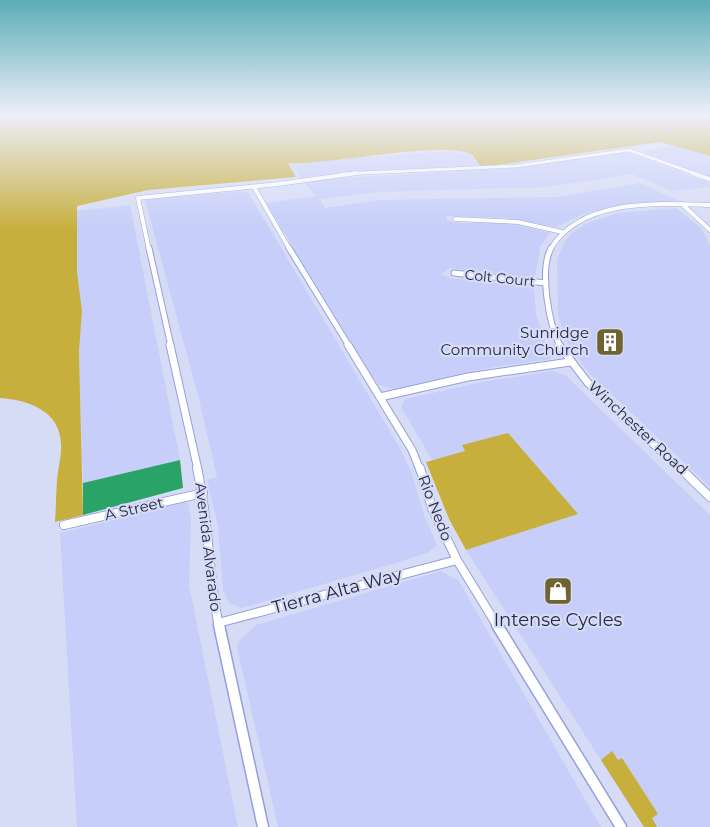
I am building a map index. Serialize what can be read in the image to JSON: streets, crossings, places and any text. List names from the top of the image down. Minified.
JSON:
{"streets":{"street":["Colt Court","Winchester Road","Rio Nedo","A Street","Avenida Alvarado","Tierra Alta Way"]},"crossings":[["Colt Court","Winchester Road"],["Rio Nedo","Avenida Alvarado"],["Rio Nedo","Tierra Alta Way"],["A Street","Avenida Alvarado"],["Avenida Alvarado","Tierra Alta Way"]],"places":{"building":["Sunridge Community Church"],"shop":["Intense Cycles"]}}
